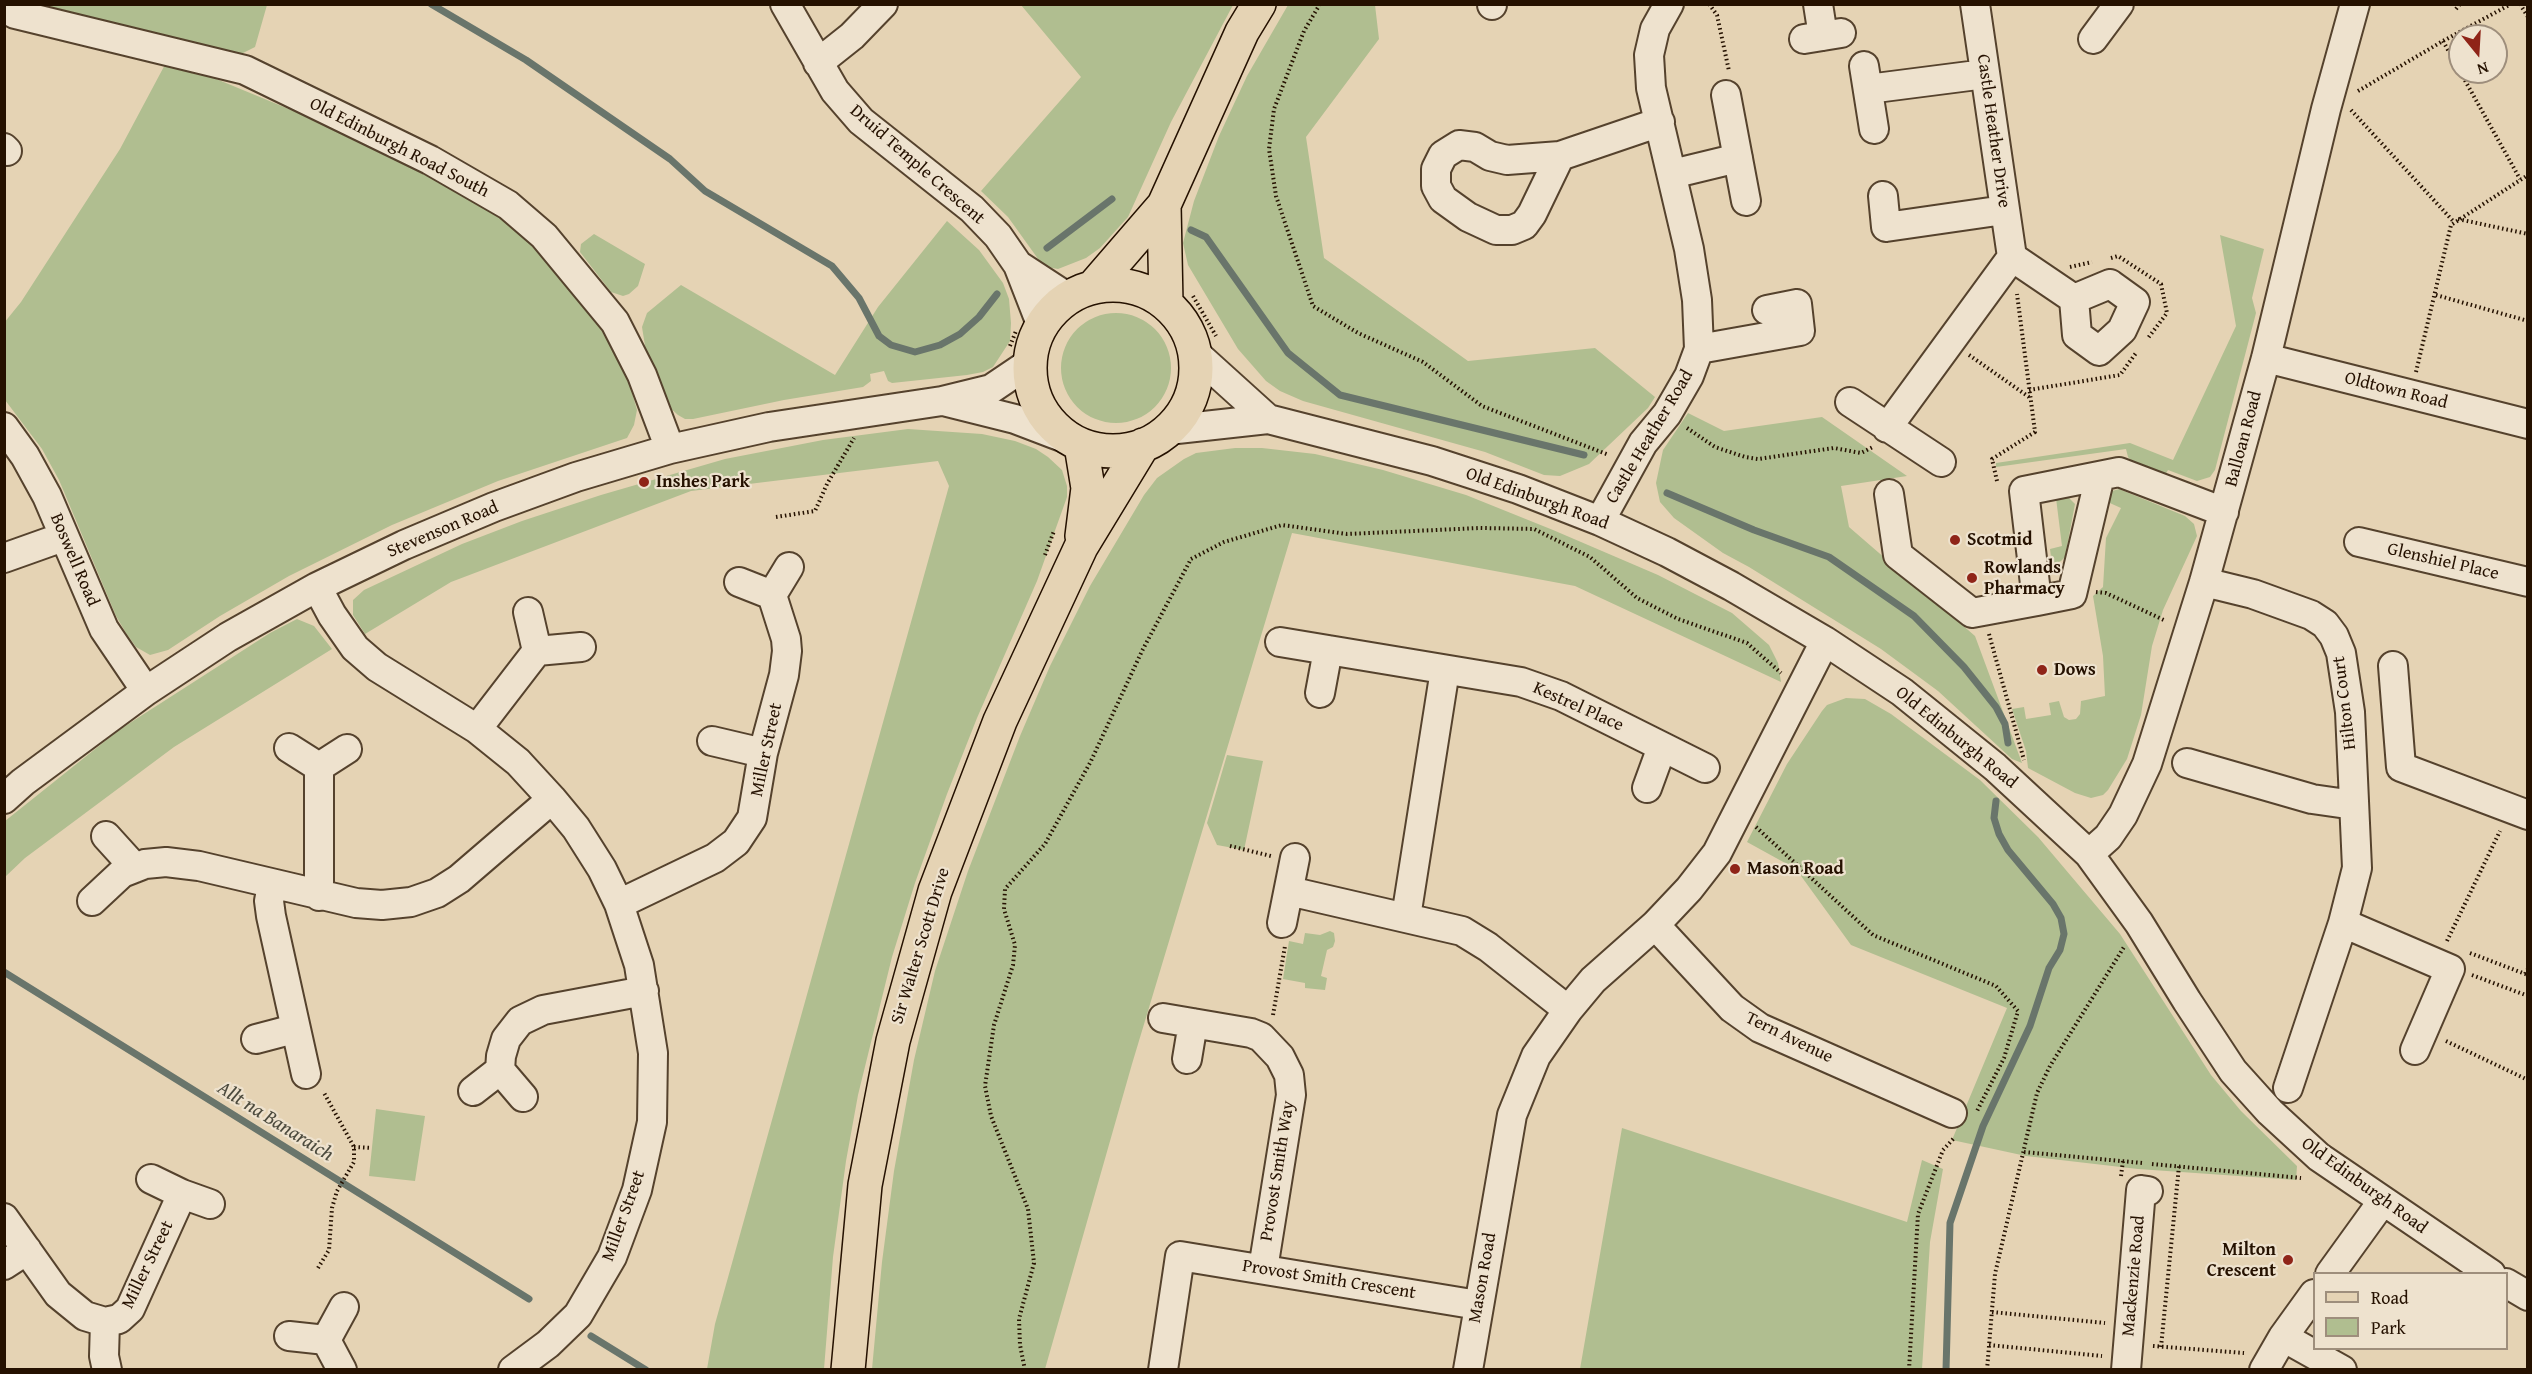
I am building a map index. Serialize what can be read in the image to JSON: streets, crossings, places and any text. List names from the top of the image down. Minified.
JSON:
{"streets":{"main road":["Sir Walter Scott Drive"],"street":["Castle Heather Drive","Old Edinburgh Road South","Druid Temple Crescent","Oldtown Road","Castle Heather Road","Balloan Road","Old Edinburgh Road","Stevenson Road","Boswell Road","Glenshiel Place","Hilton Court","Kestrel Place","Miller Street","Tern Avenue","Provost Smith Way","Mackenzie Road","Mason Road","Provost Smith Crescent"]},"crossings":[["Old Edinburgh Road South","Stevenson Road"],["Druid Temple Crescent","Old Edinburgh Road"],["Druid Temple Crescent","Stevenson Road"],["Druid Temple Crescent","Sir Walter Scott Drive"],["Oldtown Road","Balloan Road"],["Castle Heather Road","Old Edinburgh Road"],["Balloan Road","Old Edinburgh Road"],["Balloan Road","Hilton Court"],["Old Edinburgh Road","Stevenson Road"],["Old Edinburgh Road","Sir Walter Scott Drive"],["Old Edinburgh Road","Mason Road"],["Stevenson Road","Boswell Road"],["Stevenson Road","Miller Street"],["Stevenson Road","Sir Walter Scott Drive"],["Tern Avenue","Mason Road"],["Provost Smith Way","Provost Smith Crescent"],["Mason Road","Provost Smith Crescent"]],"water":["Allt na Banaraich"],"places":["Inshes Park","Scotmid","Rowlands Pharmacy","Dows","Mason Road","Milton Crescent"],"legend":["Road","Park"],"north":"bottom"}
